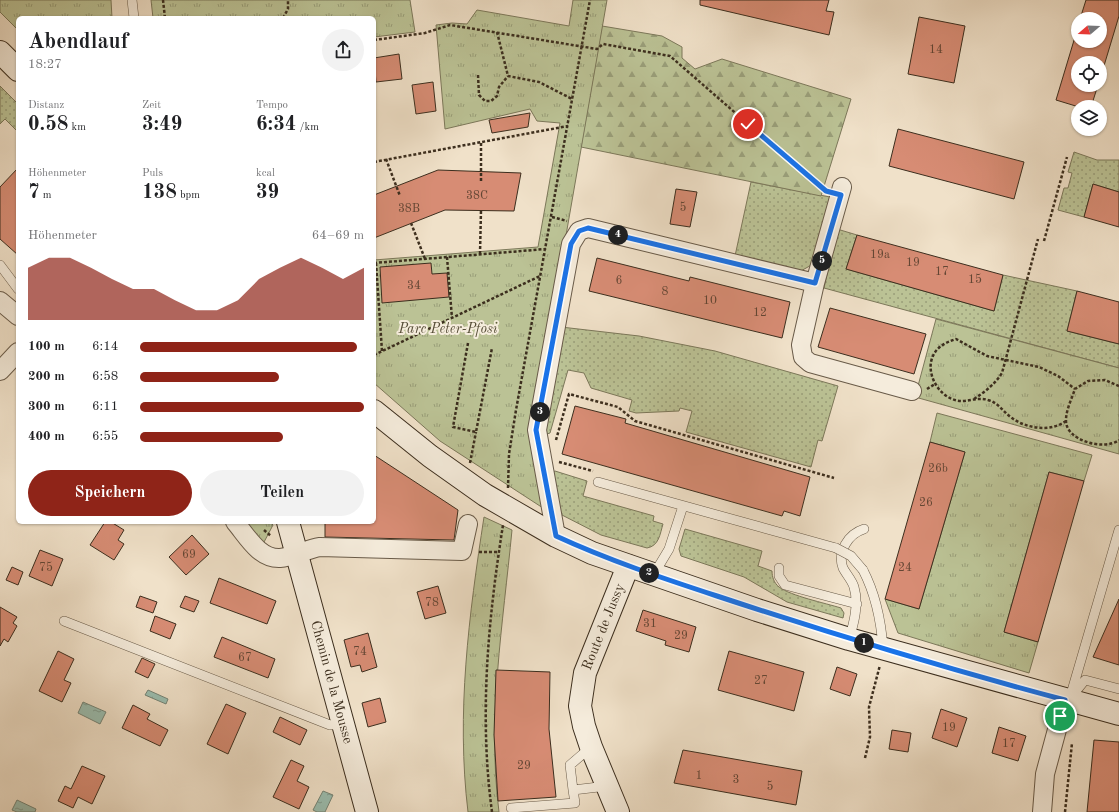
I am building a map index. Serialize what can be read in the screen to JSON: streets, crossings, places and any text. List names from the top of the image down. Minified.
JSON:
{"streets":{"main road":["Route de Jussy","Chemin de la Mousse"]},"parks":["Parc Peter-Pfosi"],"house_numbers":["14","38C","5","38B","19a","19","17","15","6","34","8","10","12","26b","26","69","75","24","78","31","29","74","67","27","19","17","29","1","3","5"],"north":"left","page":{"heading":["Abendlauf","18:27"],"stats":[["Distanz","0.58 km"],["Zeit","3:49"],["Tempo","6:34 /km"],["Höhenmeter","7 m"],["Puls","138 bpm"],["kcal","39"]],"chart":["Höhenmeter","64–69 m"],"pins":["4","5","3","2","1"],"list":[{"name":"100 m","note":"6:14"},{"name":"200 m","note":"6:58"},{"name":"300 m","note":"6:11"},{"name":"400 m","note":"6:55"}],"buttons":["Speichern","Teilen"]}}
